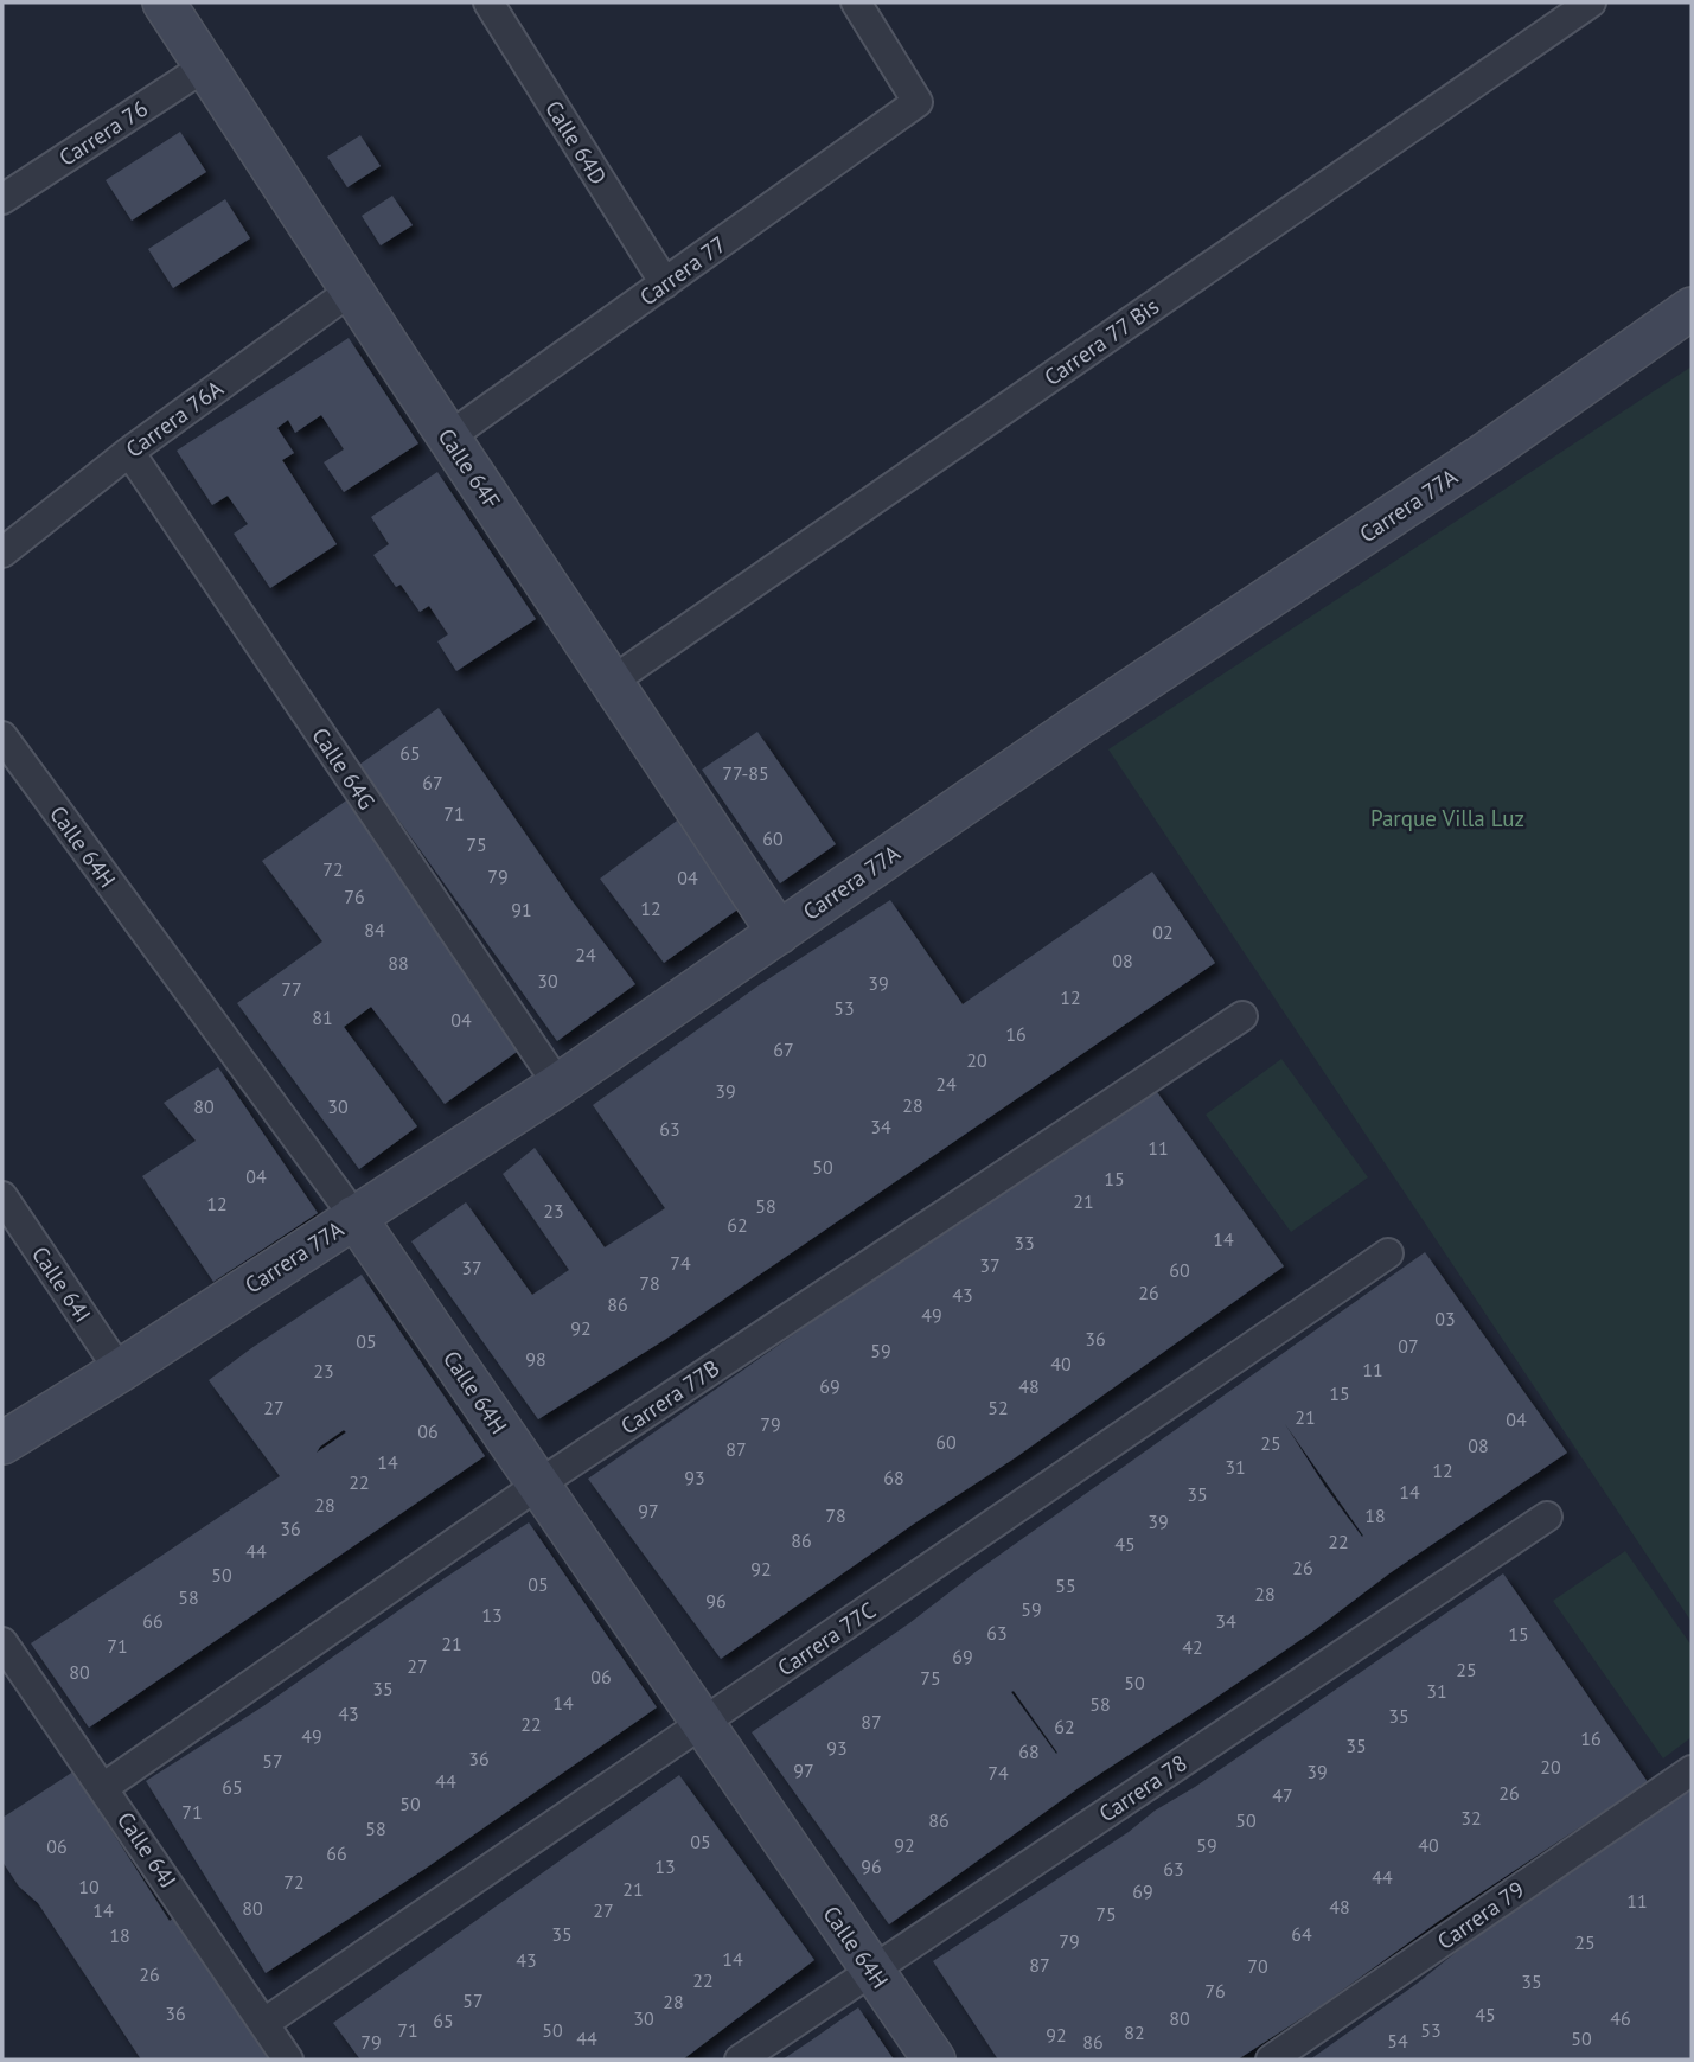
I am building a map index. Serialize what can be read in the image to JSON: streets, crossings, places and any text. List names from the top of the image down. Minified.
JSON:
{"streets":{"street":["Carrera 76","Calle 64D","Carrera 77","Carrera 77 Bis","Carrera 76A","Calle 64F","Carrera 77A","Calle 64G","Calle 64H","Calle 64I","Carrera 77B","Carrera 77C","Carrera 78","Calle 64J","Carrera 79"]},"crossings":[["Carrera 76","Calle 64F"],["Calle 64D","Carrera 77"],["Carrera 77","Calle 64F"],["Carrera 77 Bis","Calle 64F"],["Carrera 76A","Calle 64F"],["Carrera 76A","Calle 64G"],["Calle 64F","Carrera 77A"],["Carrera 77A","Calle 64G"],["Carrera 77A","Calle 64H"],["Carrera 77A","Calle 64I"],["Calle 64H","Carrera 77B"],["Calle 64H","Carrera 77C"],["Calle 64H","Carrera 78"],["Carrera 77B","Calle 64J"],["Carrera 77C","Calle 64J"]],"parks":["Parque Villa Luz"],"house_numbers":["65","77-85","67","71","60","75","72","79","04","76","12","91","84","02","24","08","88","30","39","77","12","53","81","04","16","67","20","24","39","28","80","30","34","63","11","50","04","15","21","12","58","23","62","14","33","74","37","37","60","78","26","43","86","49","03","92","36","05","07","59","98","40","11","23","69","48","15","27","52","21","04","79","06","60","25","08","87","14","31","12","93","68","22","14","35","28","97","78","18","39","36","86","22","45","44","26","92","50","05","55","28","58","96","59","13","66","34","63","15","21","71","42","69","27","25","80","06","75","50","35","31","14","58","43","35","87","22","62","49","16","35","93","68","36","57","20","97","39","74","44","65","26","47","50","71","32","86","50","58","05","92","59","40","06","66","13","96","63","44","72","10","21","69","11","48","80","14","27","75","35","64","18","79","25","14","43","87","70","26","22","35","76","57","28","36","45","30","80","46","65","71","50","53","82","92","44","50","54","79","86"]}
